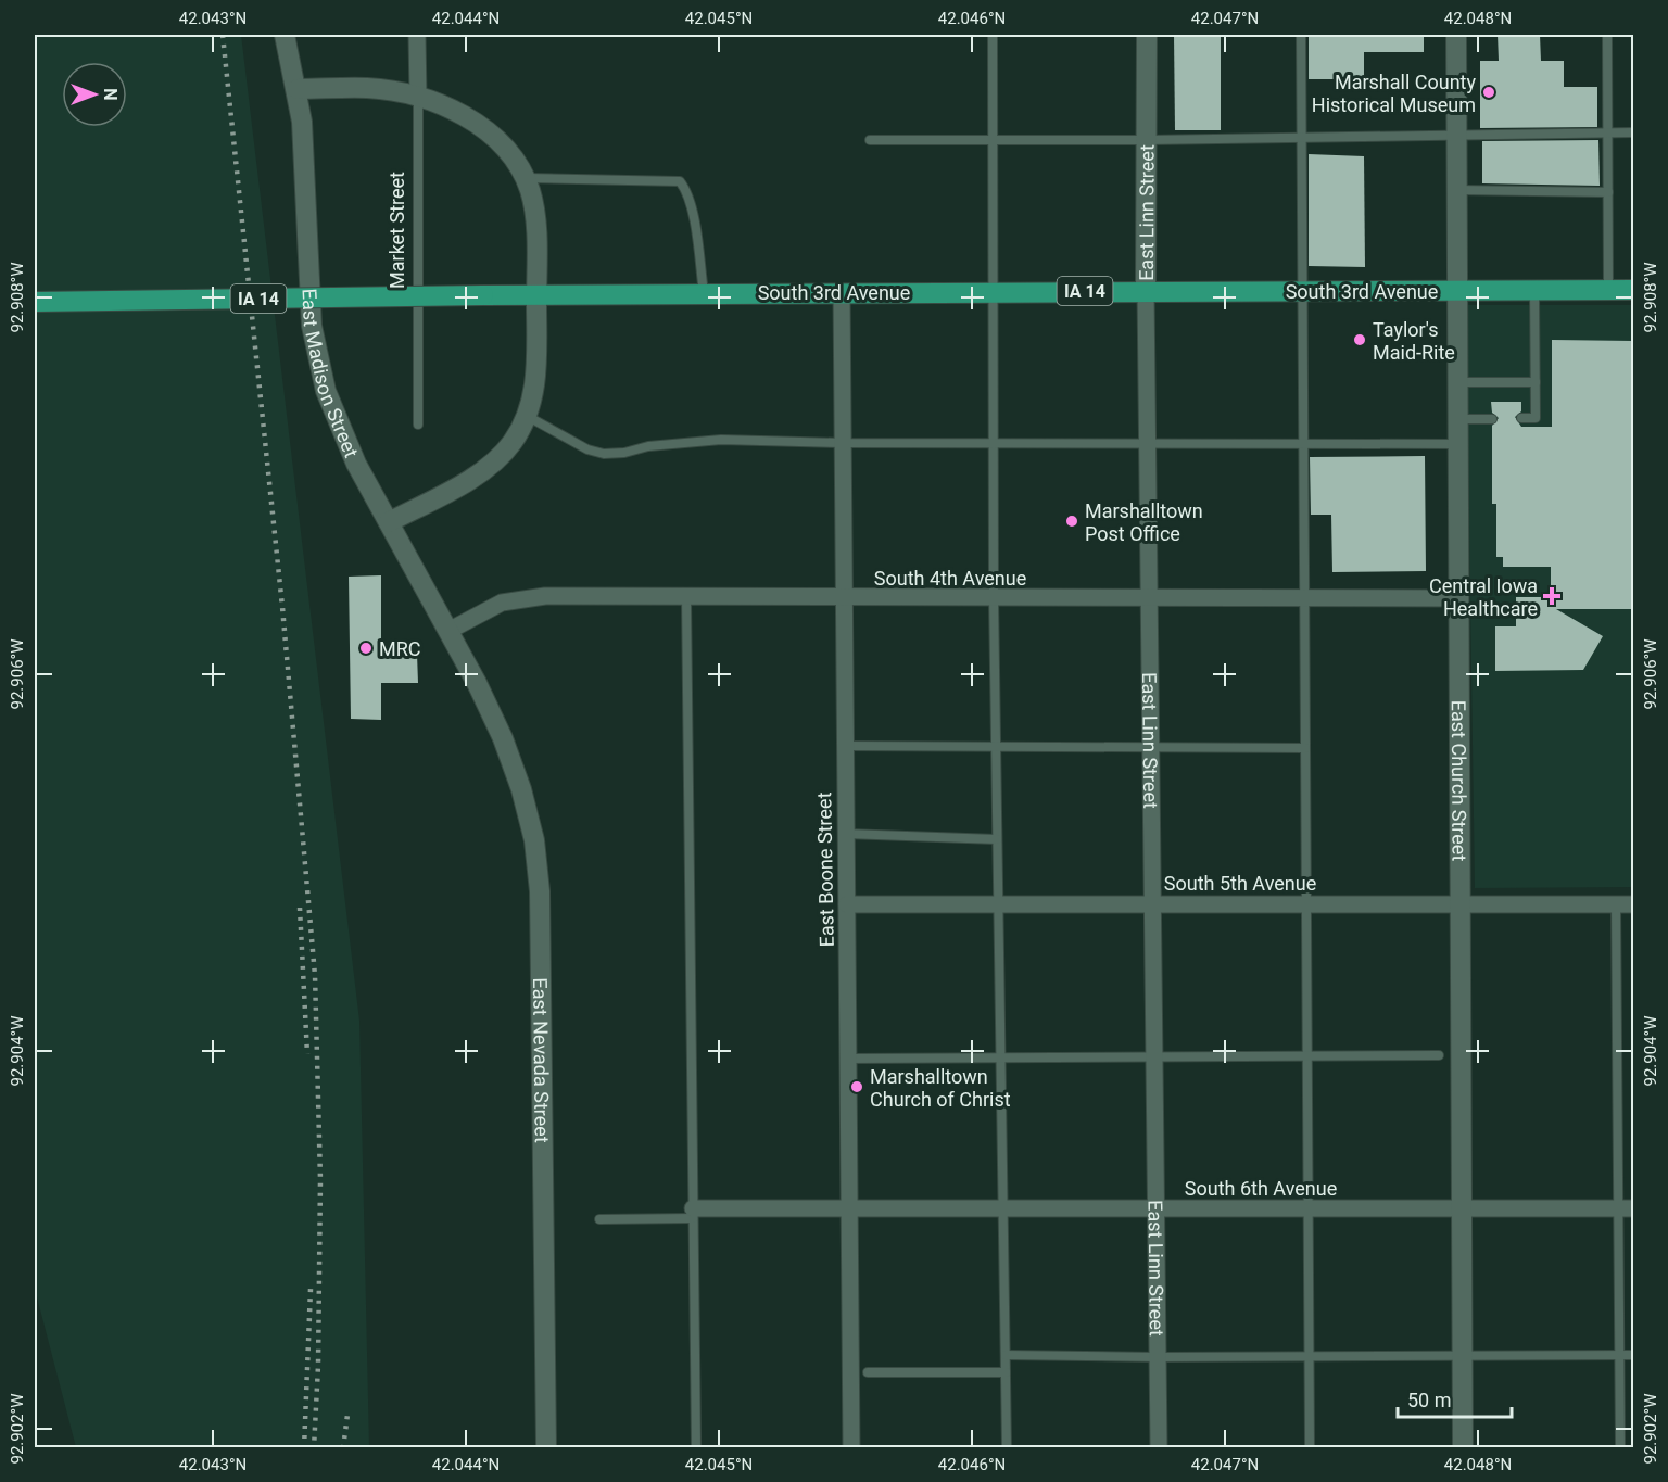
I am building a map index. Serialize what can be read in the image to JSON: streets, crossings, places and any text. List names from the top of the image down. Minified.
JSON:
{"streets":{"main road":["East Linn Street","IA 14","South 3rd Avenue","East Madison Street","East Church Street","East Nevada Street"],"street":["Market Street","South 4th Avenue","East Boone Street","South 5th Avenue","South 6th Avenue"]},"crossings":[["East Linn Street","South 3rd Avenue"],["East Linn Street","South 4th Avenue"],["East Linn Street","South 5th Avenue"],["East Linn Street","South 6th Avenue"],["South 3rd Avenue","East Church Street"],["South 3rd Avenue","East Boone Street"],["East Madison Street","South 4th Avenue"],["East Madison Street","East Nevada Street"],["South 4th Avenue","East Church Street"],["South 4th Avenue","East Boone Street"],["East Church Street","South 5th Avenue"],["East Church Street","South 6th Avenue"],["East Boone Street","South 5th Avenue"],["East Boone Street","South 6th Avenue"]],"places":{"other":["Marshall County Historical Museum","Taylor's Maid-Rite","Marshalltown Post Office","MRC","Marshalltown Church of Christ"],"health":["Central Iowa Healthcare"]},"scale_bar":"50 m","north":"right","coordinates":["42.043°N","42.044°N","42.045°N","42.046°N","42.047°N","42.048°N","92.908°W","92.906°W","92.904°W","92.902°W"]}
